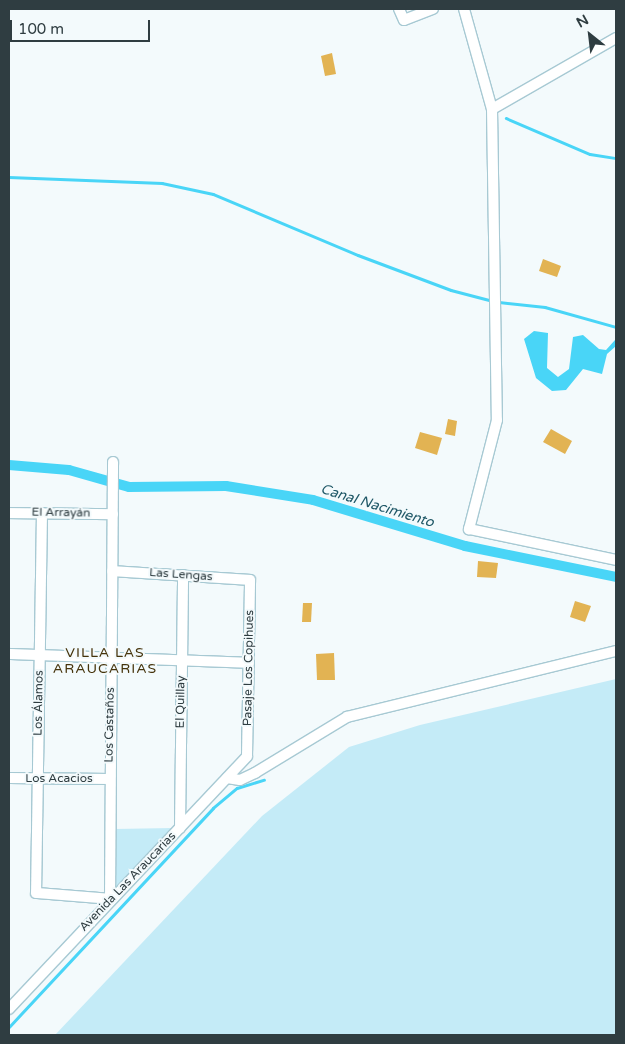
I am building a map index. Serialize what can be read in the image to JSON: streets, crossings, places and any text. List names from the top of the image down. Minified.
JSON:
{"streets":{"street":["El Arrayán","Las Lengas","Pasaje Los Copihues","El Quillay","Los Álamos","Los Castaños","Los Acacios","Avenida Las Araucarias"]},"crossings":[["El Arrayán","Los Álamos"],["El Arrayán","Los Castaños"],["Las Lengas","Pasaje Los Copihues"],["Las Lengas","El Quillay"],["Las Lengas","Los Castaños"],["Pasaje Los Copihues","Avenida Las Araucarias"],["El Quillay","Avenida Las Araucarias"],["Los Álamos","Los Castaños"],["Los Álamos","Los Acacios"],["Los Álamos","Avenida Las Araucarias"],["Los Castaños","Los Acacios"],["Los Castaños","Avenida Las Araucarias"]],"districts":["VILLA LAS ARAUCARIAS"],"water":["Canal Nacimiento"],"scale_bar":"100 m","north":"top left"}
